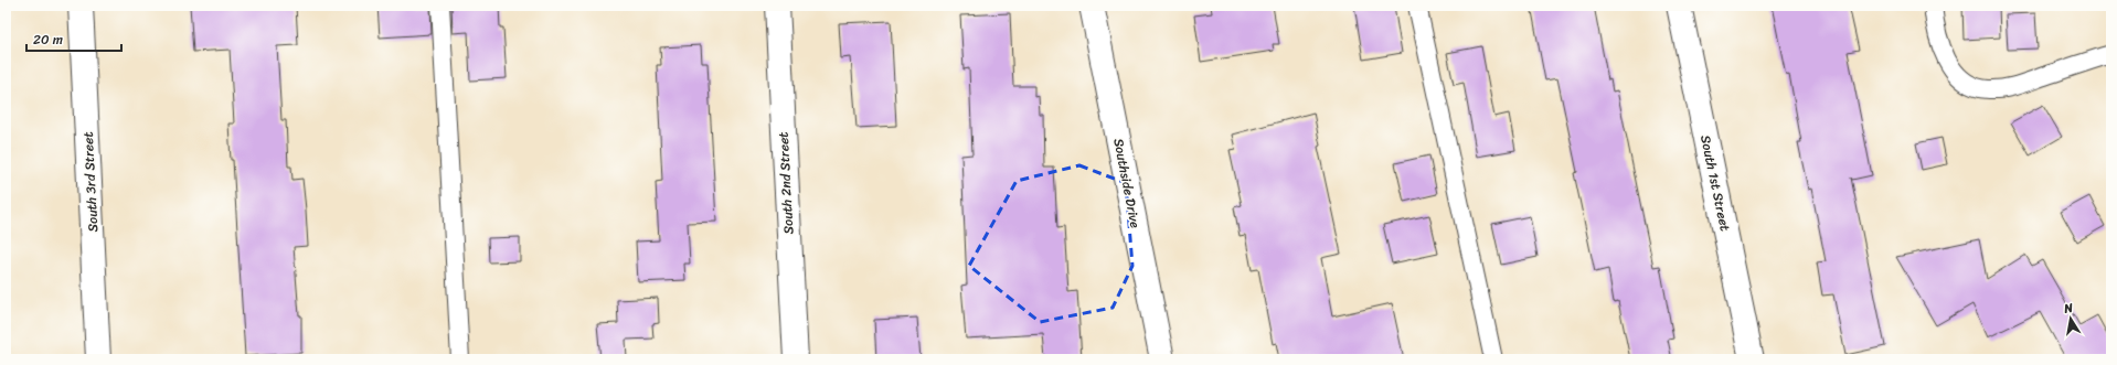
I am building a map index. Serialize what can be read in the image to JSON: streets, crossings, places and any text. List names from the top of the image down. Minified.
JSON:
{"streets":{"street":["South 3rd Street","South 2nd Street","Southside Drive","South 1st Street"]},"scale_bar":"20 m","north":"top"}
